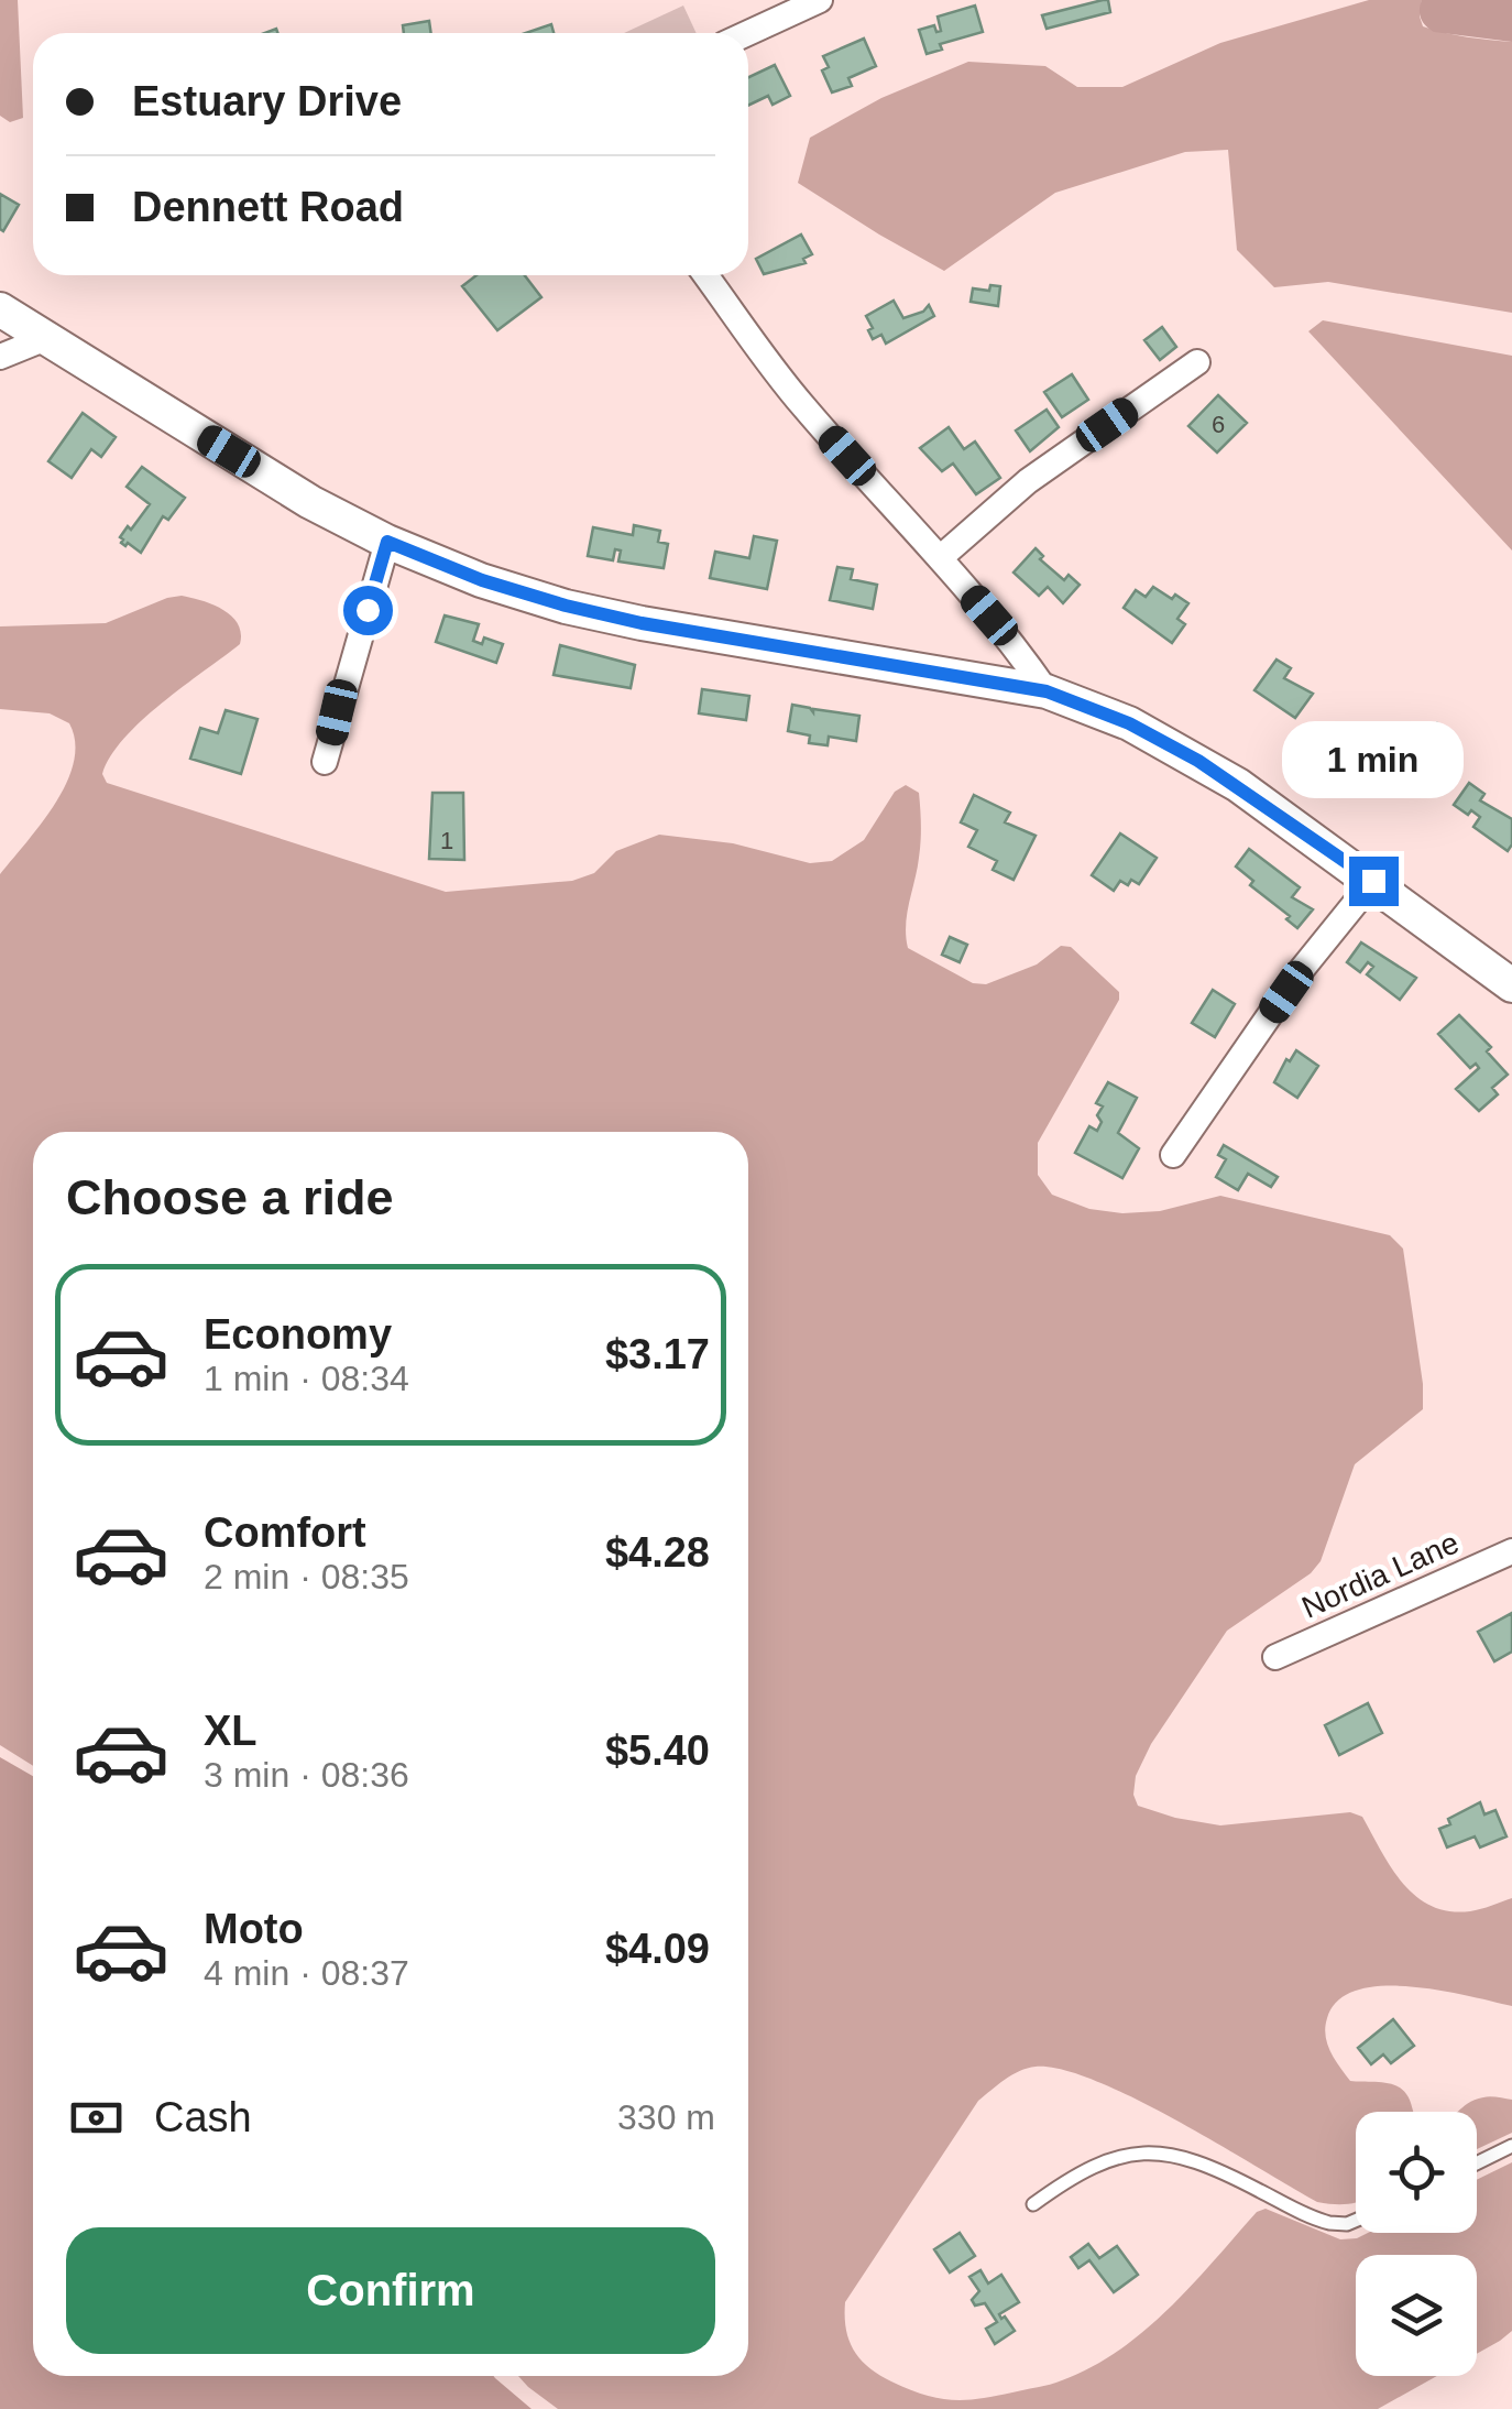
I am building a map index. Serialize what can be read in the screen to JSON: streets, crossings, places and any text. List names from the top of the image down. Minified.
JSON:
{"streets":{"street":["Nordia Lane"]},"house_numbers":["6","1"],"page":{"banner":["Estuary Drive","Dennett Road"],"bubble":"1 min","heading":"Choose a ride","list":[{"name":"Economy","note":"1 min · 08:34","value":"$3.17"},{"name":"Comfort","note":"2 min · 08:35","value":"$4.28"},{"name":"XL","note":"3 min · 08:36","value":"$5.40"},{"name":"Moto","note":"4 min · 08:37","value":"$4.09"}],"pay":["Cash","330 m"],"buttons":"Confirm"}}
